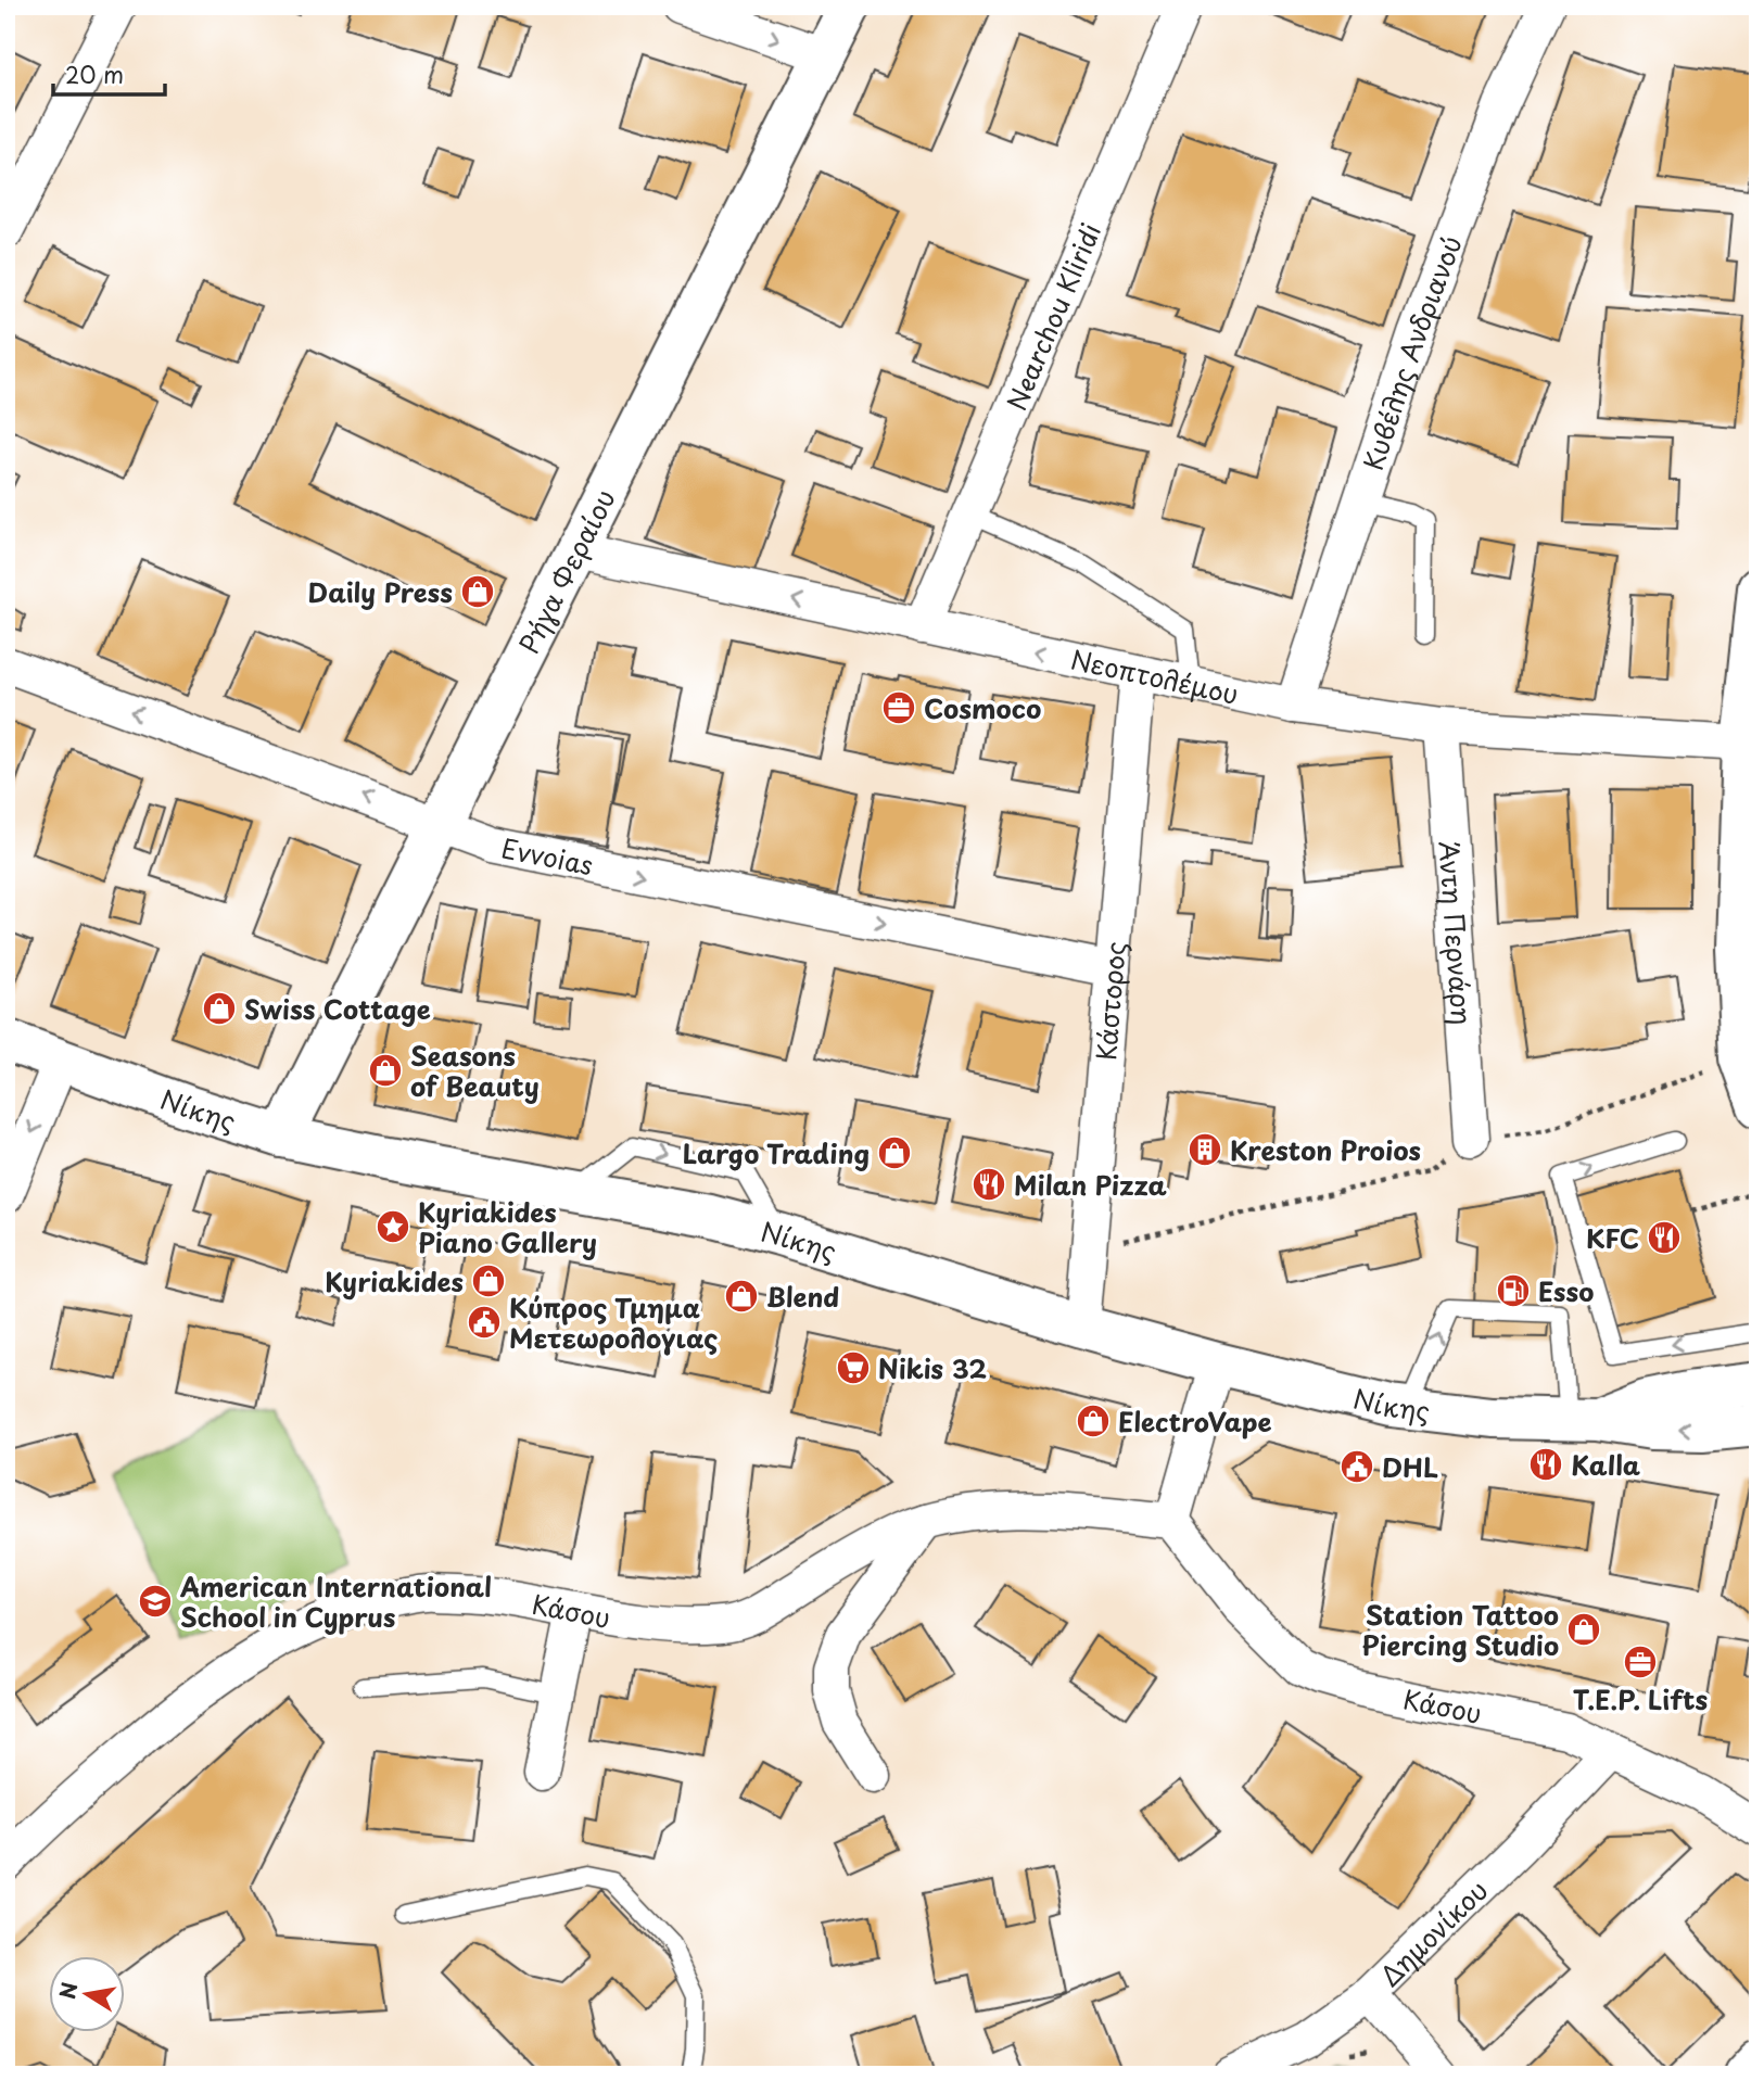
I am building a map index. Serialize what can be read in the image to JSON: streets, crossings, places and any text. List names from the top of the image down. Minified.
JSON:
{"streets":{"main road":["Ρήγα Φεραίου","Νίκης"],"street":["Nearchou Kliridi","Κυβέλης Ανδριανού","Νεοπτολέμου","Evvoias","Άντη Περνάρη","Κάστορος","Κάσου","Δημονίκου"]},"crossings":[["Nearchou Kliridi","Νεοπτολέμου"],["Κυβέλης Ανδριανού","Νεοπτολέμου"],["Ρήγα Φεραίου","Νεοπτολέμου"],["Ρήγα Φεραίου","Evvoias"],["Ρήγα Φεραίου","Νίκης"],["Νεοπτολέμου","Άντη Περνάρη"],["Νεοπτολέμου","Κάστορος"],["Evvoias","Κάστορος"],["Κάστορος","Νίκης"],["Κάσου","Δημονίκου"]],"one_way":["Νεοπτολέμου"],"places":{"shop":["Daily Press","Swiss Cottage","Seasons of Beauty","Largo Trading","Kyriakides","Blend","ElectroVape","Station Tattoo Piercing Studio"],"office":["Cosmoco","T.E.P. Lifts"],"building":["Kreston Proios"],"restaurant":["Milan Pizza","KFC","Kalla"],"place":["Kyriakides Piano Gallery"],"fuel station":["Esso"],"public building":["Κύπρος Τμημα Μετεωρολογιας","DHL"],"supermarket":["Nikis 32"],"school or university":["American International School in Cyprus"]},"scale_bar":"20 m","north":"left"}
